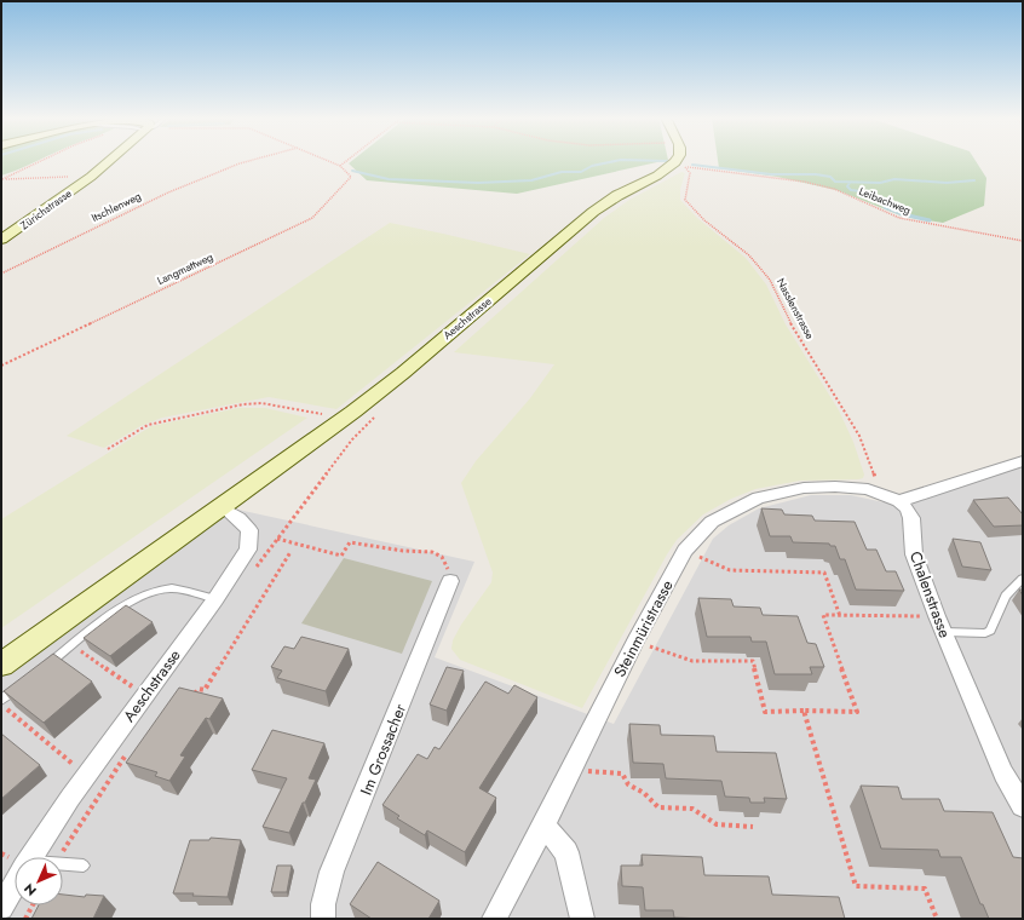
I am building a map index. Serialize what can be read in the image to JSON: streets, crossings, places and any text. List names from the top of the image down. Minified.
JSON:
{"streets":{"main road":["Zürichstrasse","Aeschstrasse"],"street":["Chalenstrasse","Steinmüristrasse","Im Grossacher"],"path":["Leibachweg","Itschlenweg","Langmattweg","Nasslenstrasse"]},"crossings":[["Leibachweg","Nasslenstrasse"],["Leibachweg","Aeschstrasse"],["Nasslenstrasse","Aeschstrasse"],["Nasslenstrasse","Steinmüristrasse"],["Chalenstrasse","Steinmüristrasse"]],"north":"bottom left"}
